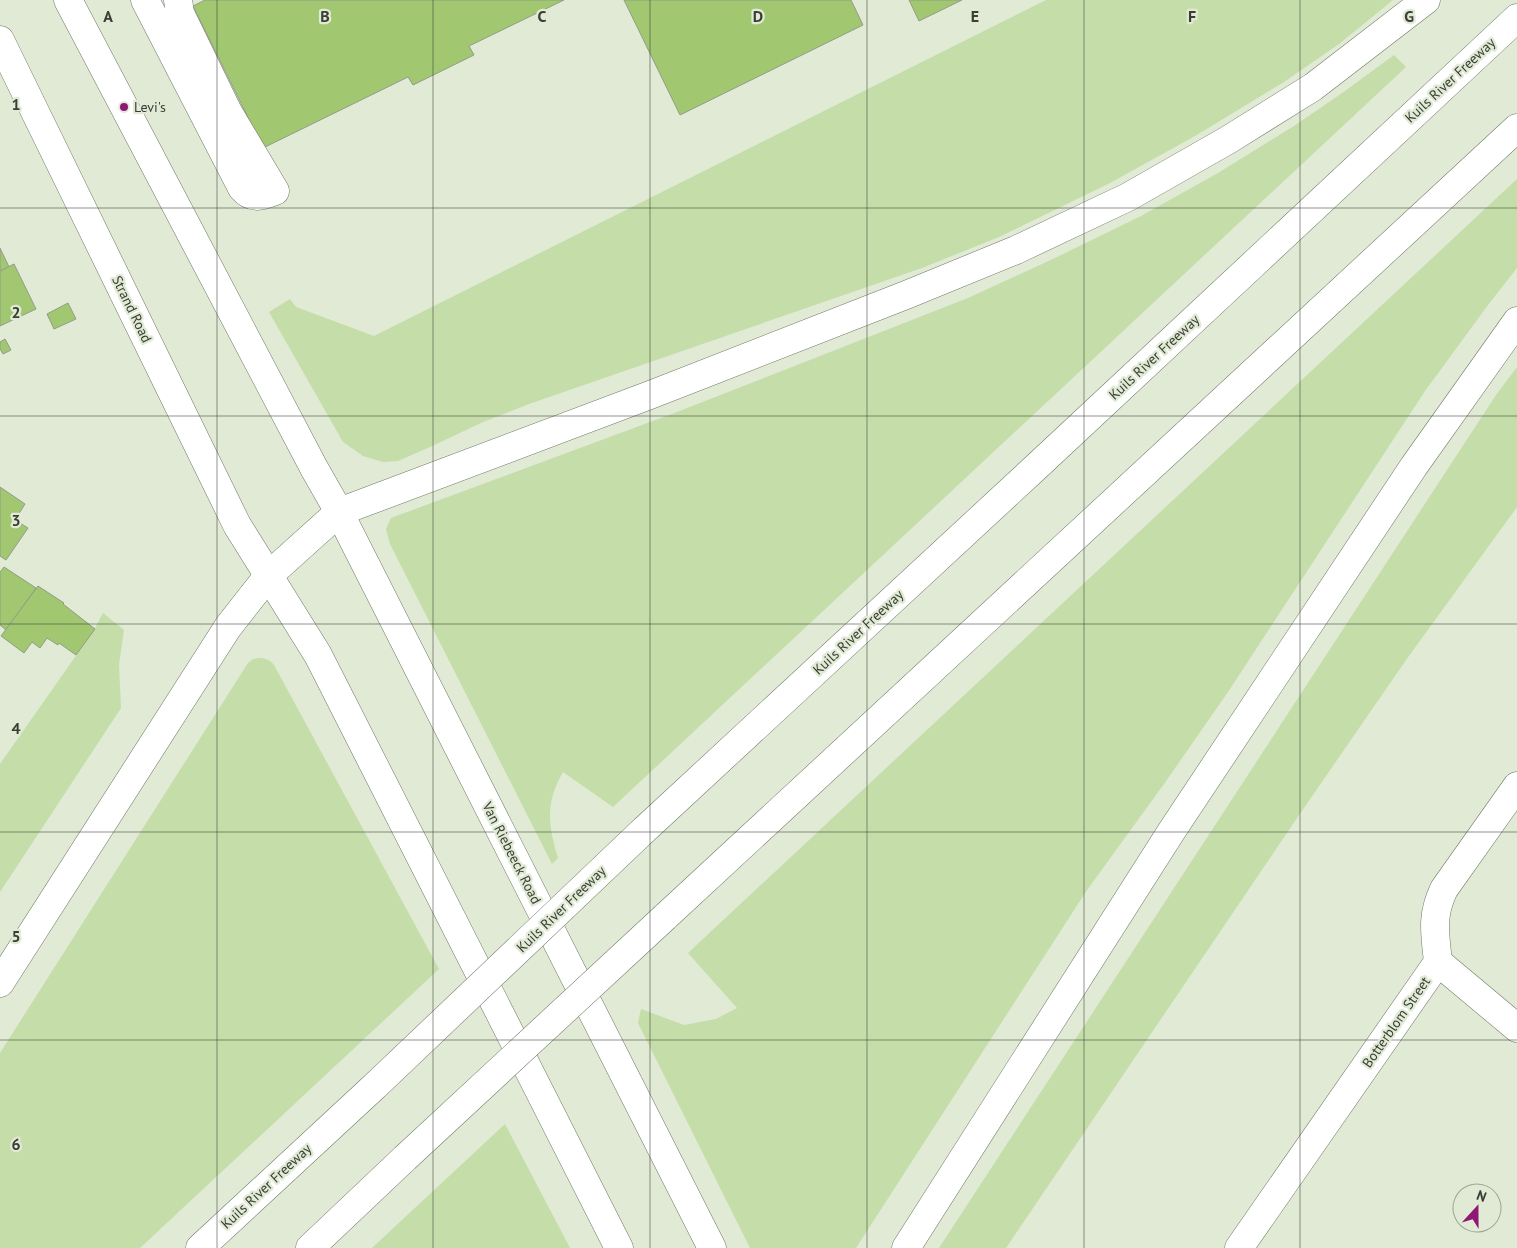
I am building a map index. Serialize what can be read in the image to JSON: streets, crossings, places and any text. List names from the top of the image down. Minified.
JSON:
{"streets":{"main road":["Kuils River Freeway","Strand Road","Van Riebeeck Road","Botterblom Street"]},"places":["Levi's"],"north":"top","grid":{"columns":["A","B","C","D","E","F","G"],"rows":["1","2","3","4","5","6"]}}
